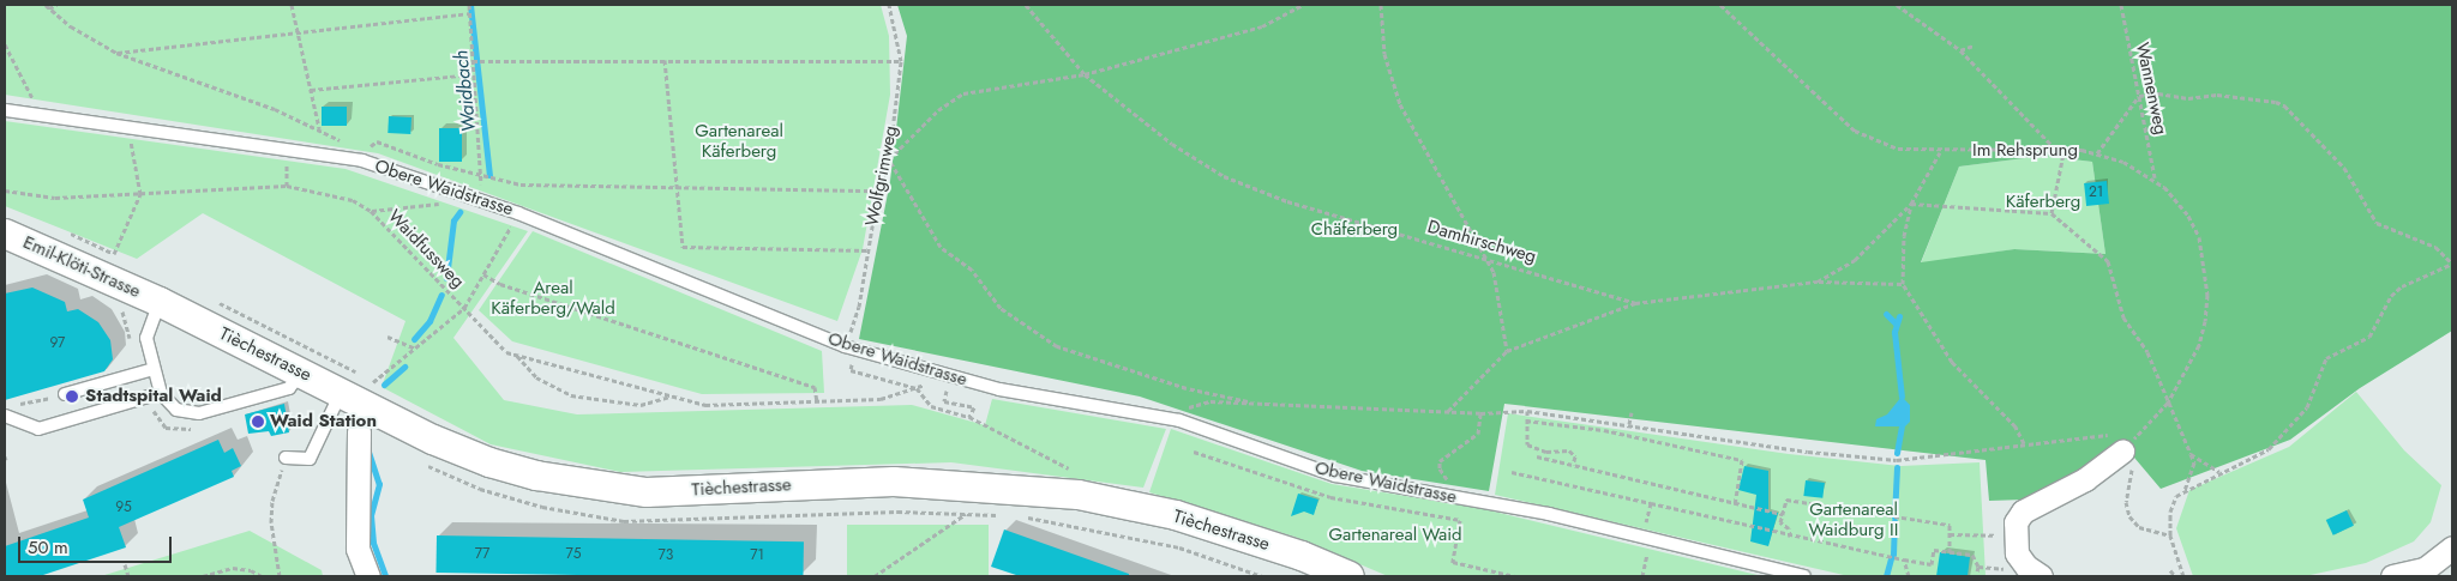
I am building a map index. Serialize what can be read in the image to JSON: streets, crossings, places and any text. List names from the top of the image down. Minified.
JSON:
{"streets":{"street":["Emil-Klöti-Strasse","Tièchestrasse"],"lane":["Obere Waidstrasse"],"path":["Wannenweg","Im Rehsprung","Wolfgrimweg","Damhirschweg","Waidfussweg"]},"crossings":[["Wannenweg","Im Rehsprung"],["Im Rehsprung","Damhirschweg"],["Wolfgrimweg","Obere Waidstrasse"],["Obere Waidstrasse","Waidfussweg"],["Emil-Klöti-Strasse","Tièchestrasse"]],"water":["Waidbach"],"parks":["Gartenareal Käferberg","Käferberg","Chäferberg","Areal Käferberg/Wald","Gartenareal Waidburg II","Gartenareal Waid"],"places":["Stadtspital Waid","Waid Station"],"house_numbers":["21","97","95","77","75","73","71"],"scale_bar":"50 m"}
